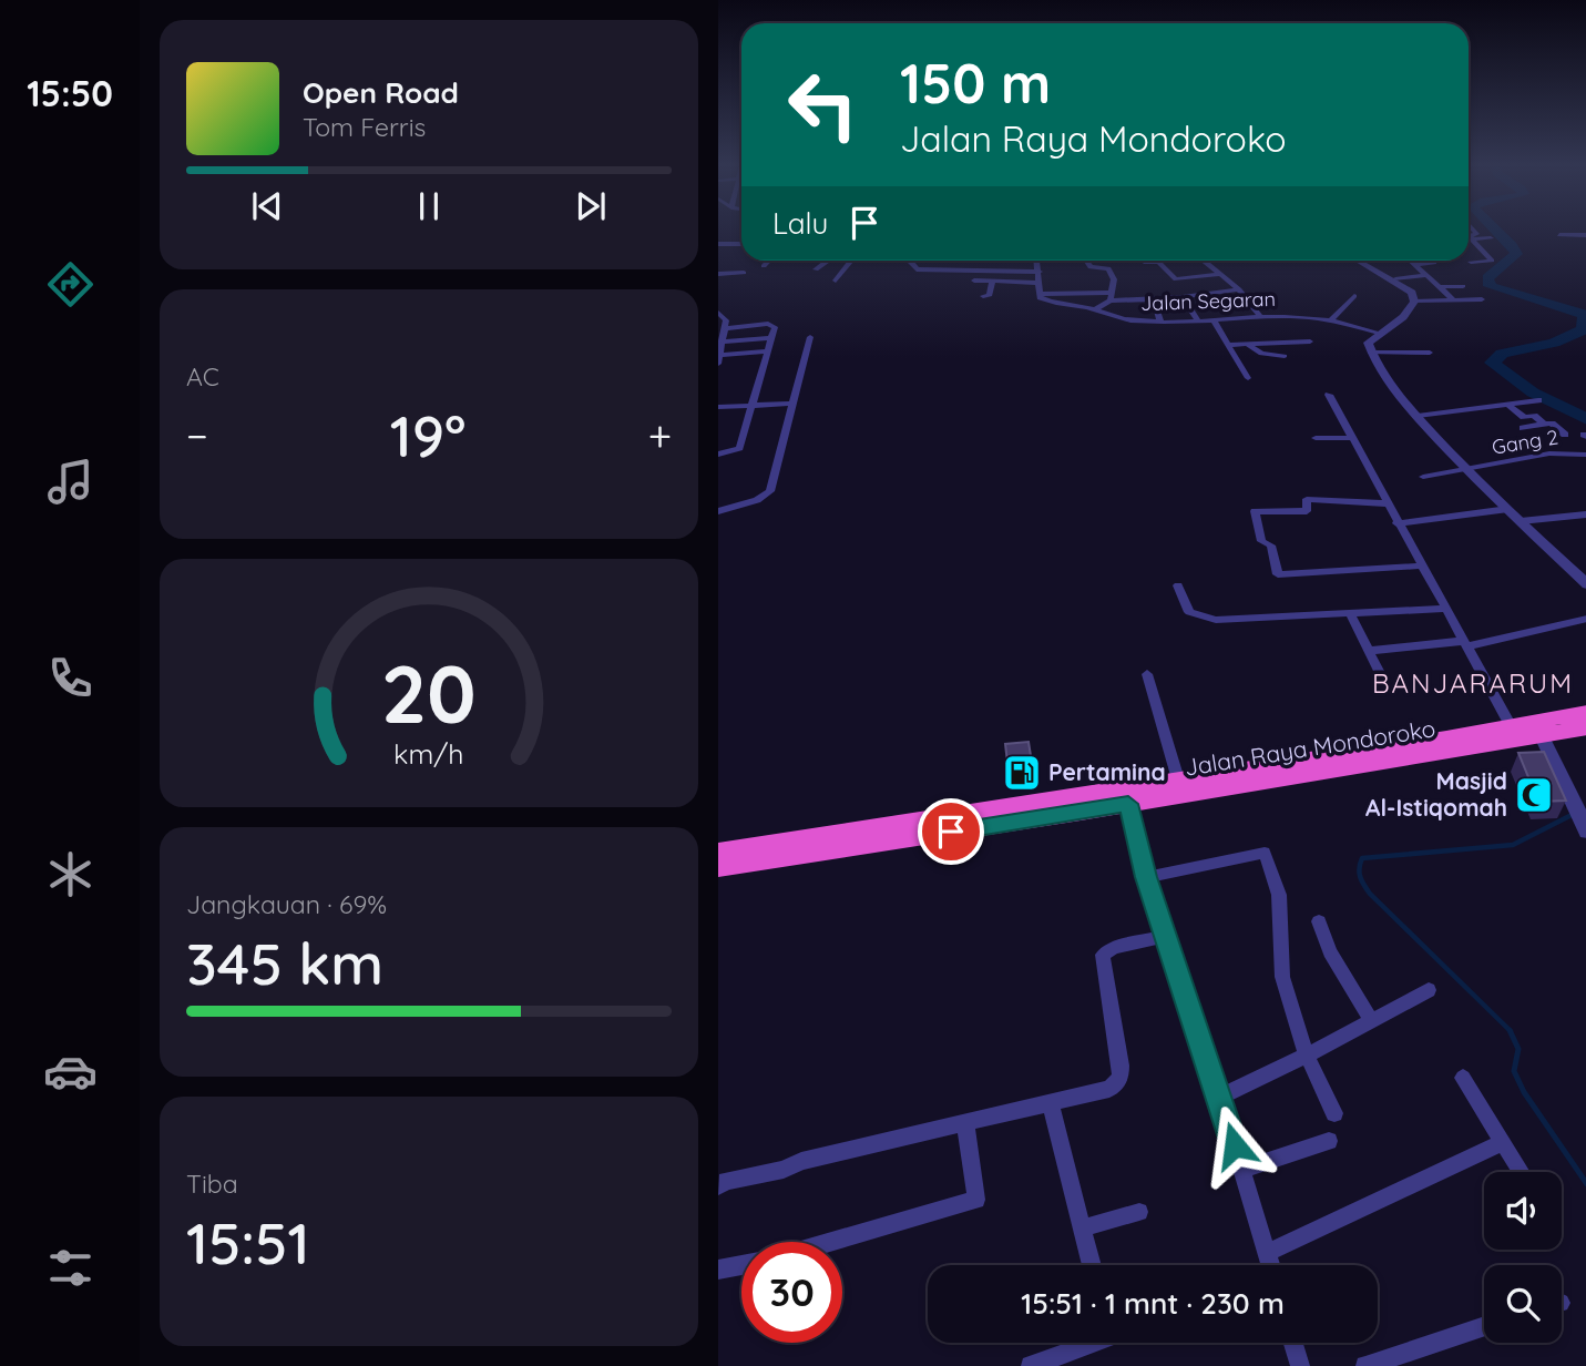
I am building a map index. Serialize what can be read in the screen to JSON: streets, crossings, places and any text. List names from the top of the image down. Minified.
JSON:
{"streets":{"highway":["Jalan Raya Mondoroko"],"street":["Jalan Segaran","Gang 2"]},"districts":["BANJARARUM"],"places":{"fuel station":["Pertamina"],"mosque":["Masjid Al-Istiqomah"]},"page":{"tabs":"15:50","turn":["150 m","Jalan Raya Mondoroko"],"song":["Open Road","Tom Ferris"],"then":"Lalu","tile":["AC",["Jangkauan · 69%","345 km"],["Tiba","15:51"]],"heat":["−","19°","+"],"limit":"30","trip":"15:51 · 1 mnt · 230 m","gauge":["20","km/h"]}}
